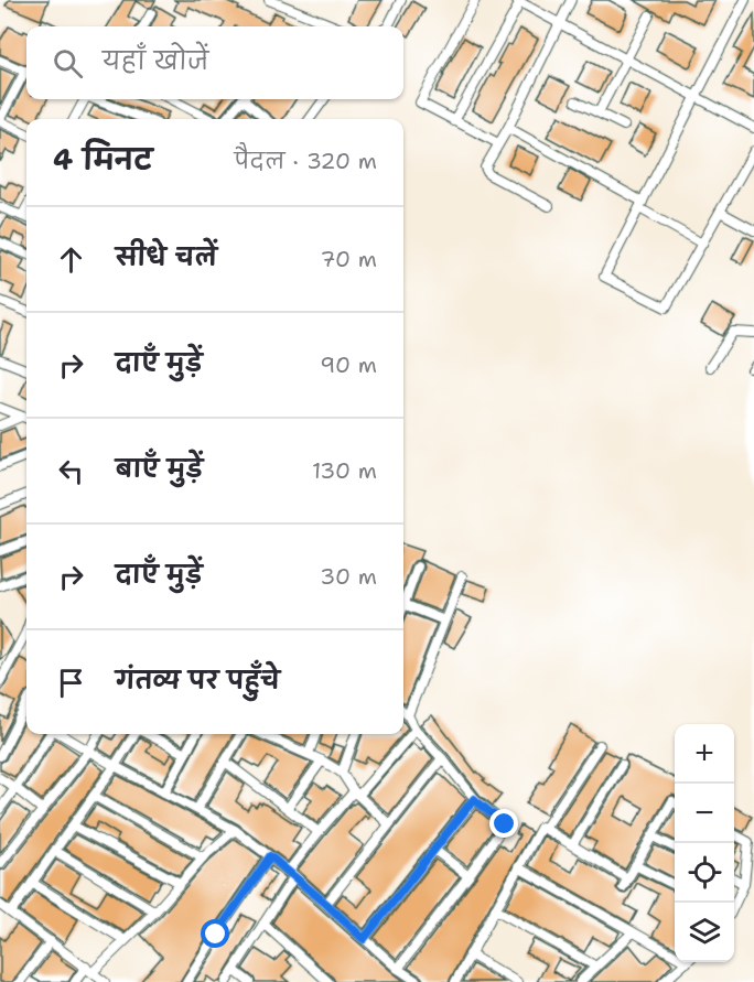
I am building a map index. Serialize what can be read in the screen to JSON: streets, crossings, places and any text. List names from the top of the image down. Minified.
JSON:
{"page":{"search":"यहाँ खोजें","heading":["4 मिनट","पैदल · 320 m"],"list":[["सीधे चलें","70 m"],["दाएँ मुड़ें","90 m"],["बाएँ मुड़ें","130 m"],["दाएँ मुड़ें","30 m"],"गंतव्य पर पहुँचे"],"map_buttons":["+","−"]}}
